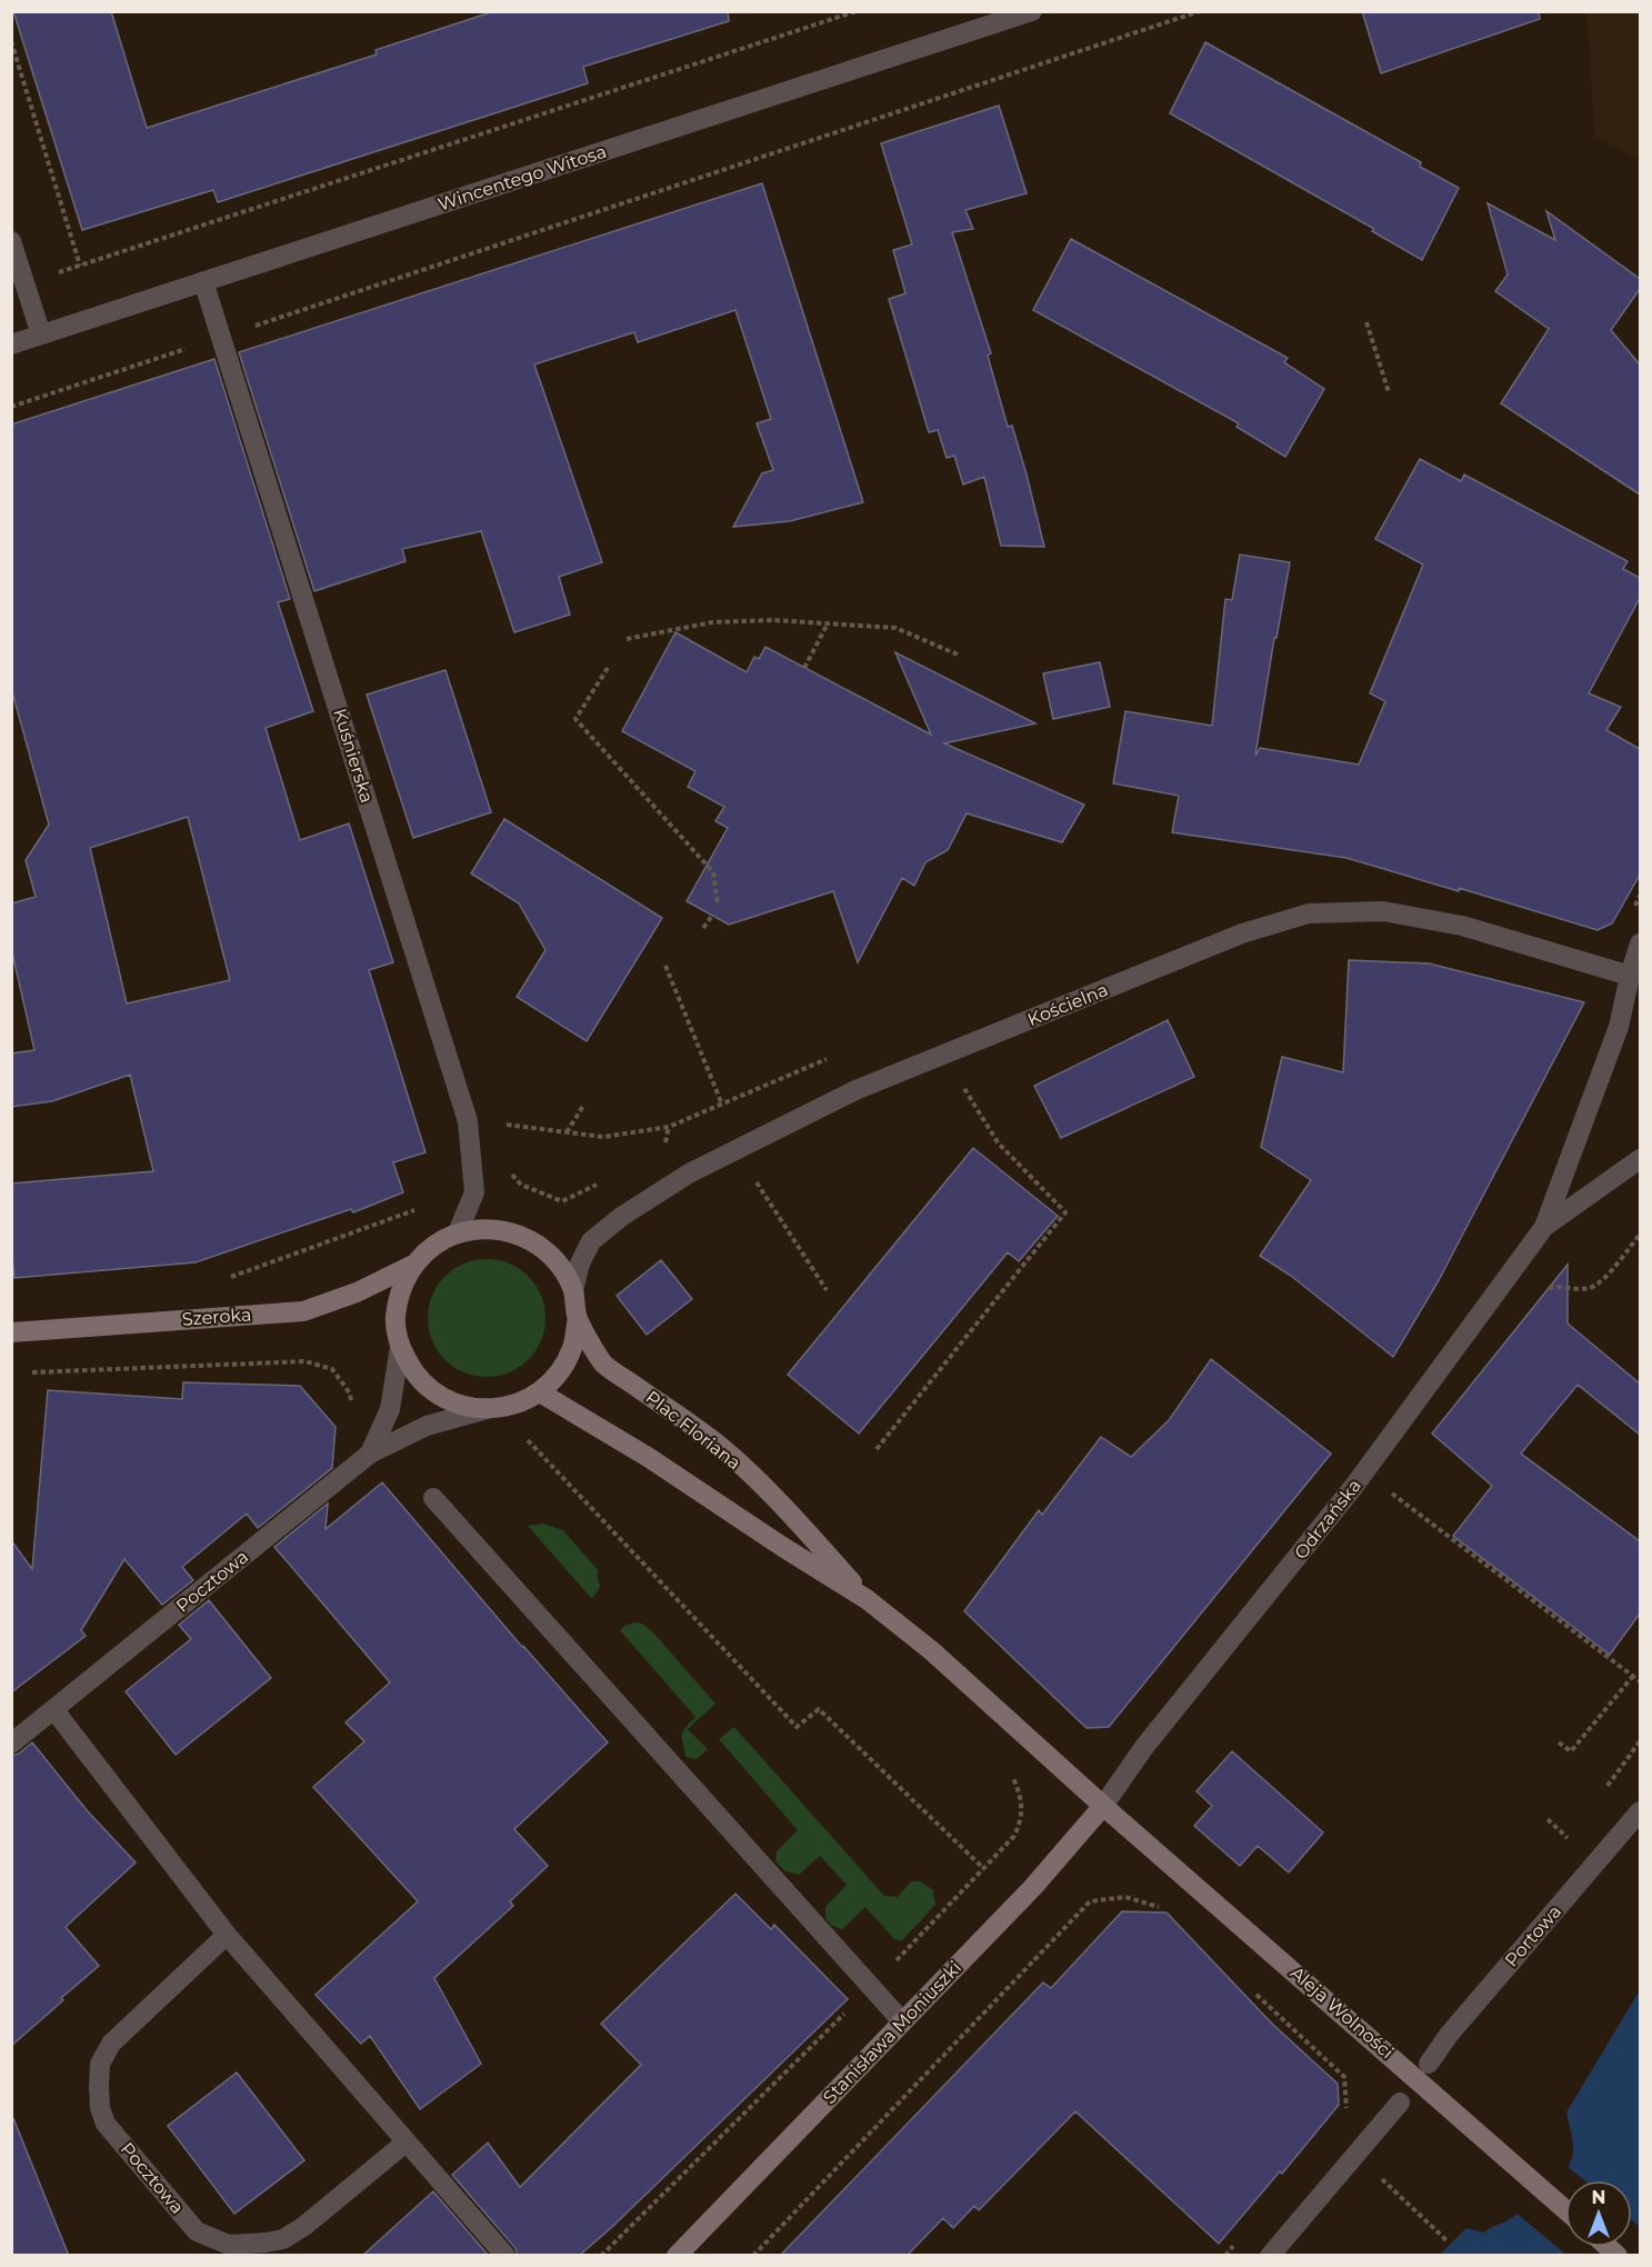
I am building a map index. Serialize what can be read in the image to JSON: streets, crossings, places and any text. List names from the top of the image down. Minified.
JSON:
{"streets":{"street":["Wincentego Witosa","Kuśnierska","Kościelna","Szeroka","Plac Floriana","Odrzańska","Pocztowa","Portowa","Aleja Wolności","Stanisława Moniuszki"]},"crossings":[["Wincentego Witosa","Kuśnierska"],["Kuśnierska","Kościelna"],["Kuśnierska","Szeroka"],["Kuśnierska","Plac Floriana"],["Kuśnierska","Pocztowa"],["Kościelna","Szeroka"],["Kościelna","Plac Floriana"],["Kościelna","Odrzańska"],["Kościelna","Pocztowa"],["Szeroka","Plac Floriana"],["Szeroka","Pocztowa"],["Plac Floriana","Odrzańska"],["Plac Floriana","Pocztowa"],["Plac Floriana","Aleja Wolności"],["Plac Floriana","Stanisława Moniuszki"],["Odrzańska","Aleja Wolności"],["Odrzańska","Stanisława Moniuszki"],["Aleja Wolności","Stanisława Moniuszki"]],"north":"top"}
